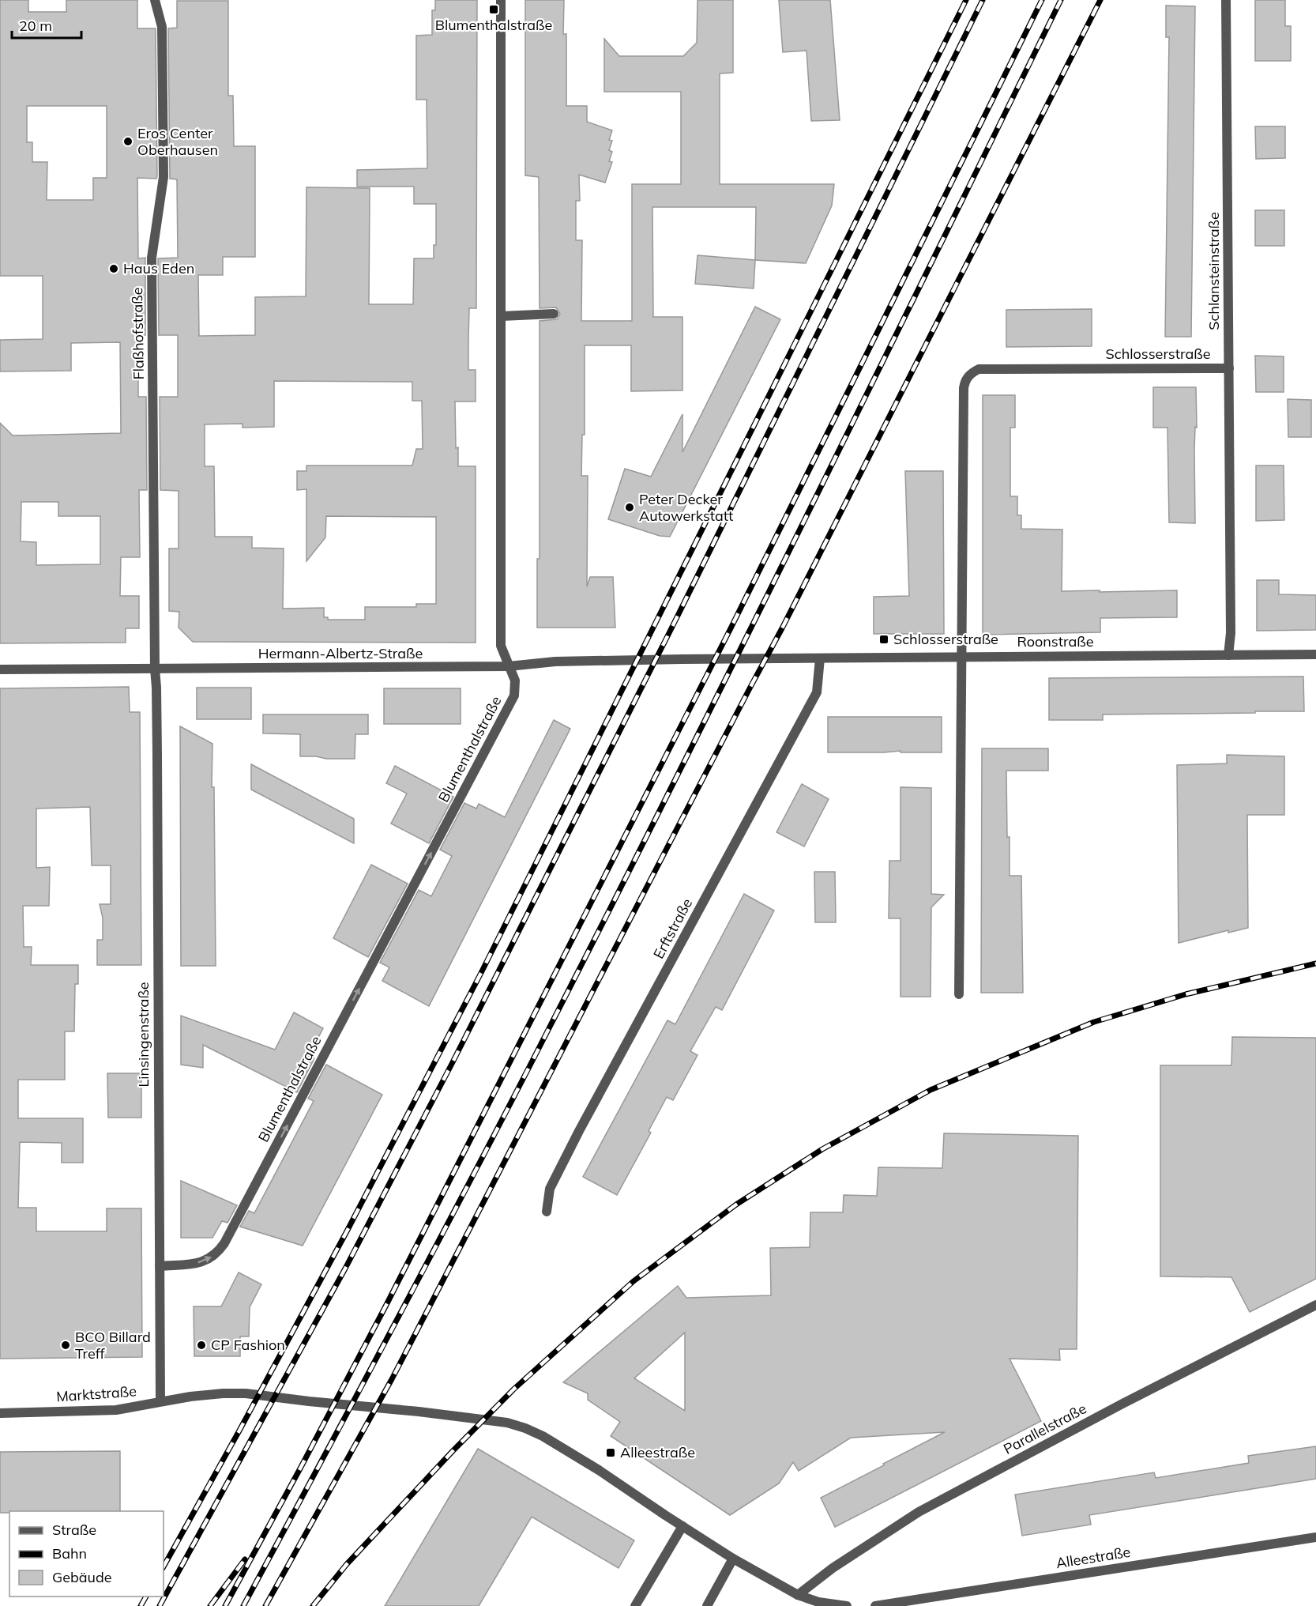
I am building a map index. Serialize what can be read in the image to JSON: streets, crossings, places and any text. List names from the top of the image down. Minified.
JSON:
{"streets":{"street":["Schlansteinstraße","Flaßhofstraße","Schlosserstraße","Roonstraße","Hermann-Albertz-Straße","Blumenthalstraße","Erftstraße","Linsingenstraße","Marktstraße","Parallelstraße","Alleestraße"]},"crossings":[["Schlansteinstraße","Schlosserstraße"],["Schlansteinstraße","Roonstraße"],["Flaßhofstraße","Hermann-Albertz-Straße"],["Flaßhofstraße","Linsingenstraße"],["Schlosserstraße","Roonstraße"],["Roonstraße","Hermann-Albertz-Straße"],["Roonstraße","Erftstraße"],["Hermann-Albertz-Straße","Blumenthalstraße"],["Hermann-Albertz-Straße","Linsingenstraße"],["Blumenthalstraße","Linsingenstraße"],["Linsingenstraße","Marktstraße"]],"one_way":["Blumenthalstraße"],"places":{"transit":["Blumenthalstraße","Schlosserstraße","Alleestraße"],"other":["Eros Center Oberhausen","Haus Eden","Peter Decker Autowerkstatt","BCO Billard Treff","CP Fashion"]},"legend":["Straße","Bahn","Gebäude"],"scale_bar":"20 m"}
